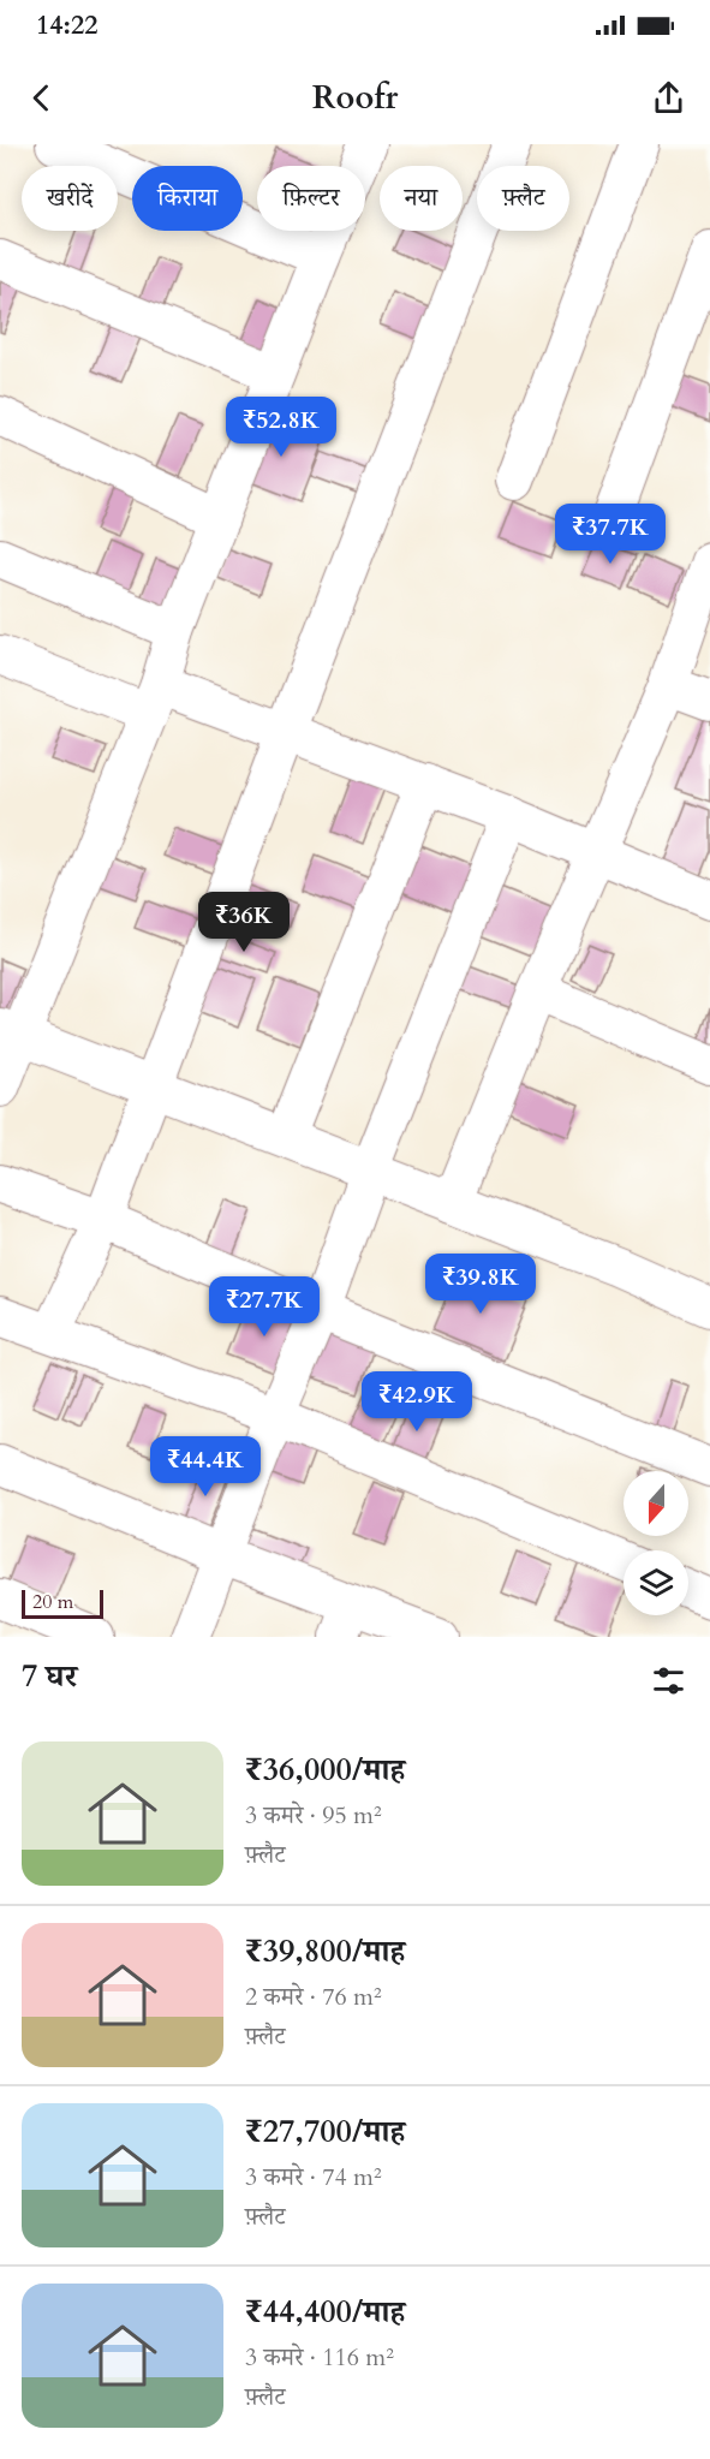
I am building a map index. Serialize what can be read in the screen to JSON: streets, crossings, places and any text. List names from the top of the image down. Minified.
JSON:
{"scale_bar":"20 m","north":"bottom","page":{"status":"14:22","header":"Roofr","chip":["खरीदें","किराया","फ़िल्टर","नया","फ़्लैट"],"price":["₹52.8K","₹37.7K","₹36K","₹39.8K","₹27.7K","₹42.9K","₹44.4K"],"scale":"20 m","heading":"7 घर","list":[{"name":"₹36,000/माह","note":"3 कमरे · 95 m² · फ़्लैट"},{"name":"₹39,800/माह","note":"2 कमरे · 76 m² · फ़्लैट"},{"name":"₹27,700/माह","note":"3 कमरे · 74 m² · फ़्लैट"},{"name":"₹44,400/माह","note":"3 कमरे · 116 m² · फ़्लैट"}]}}
